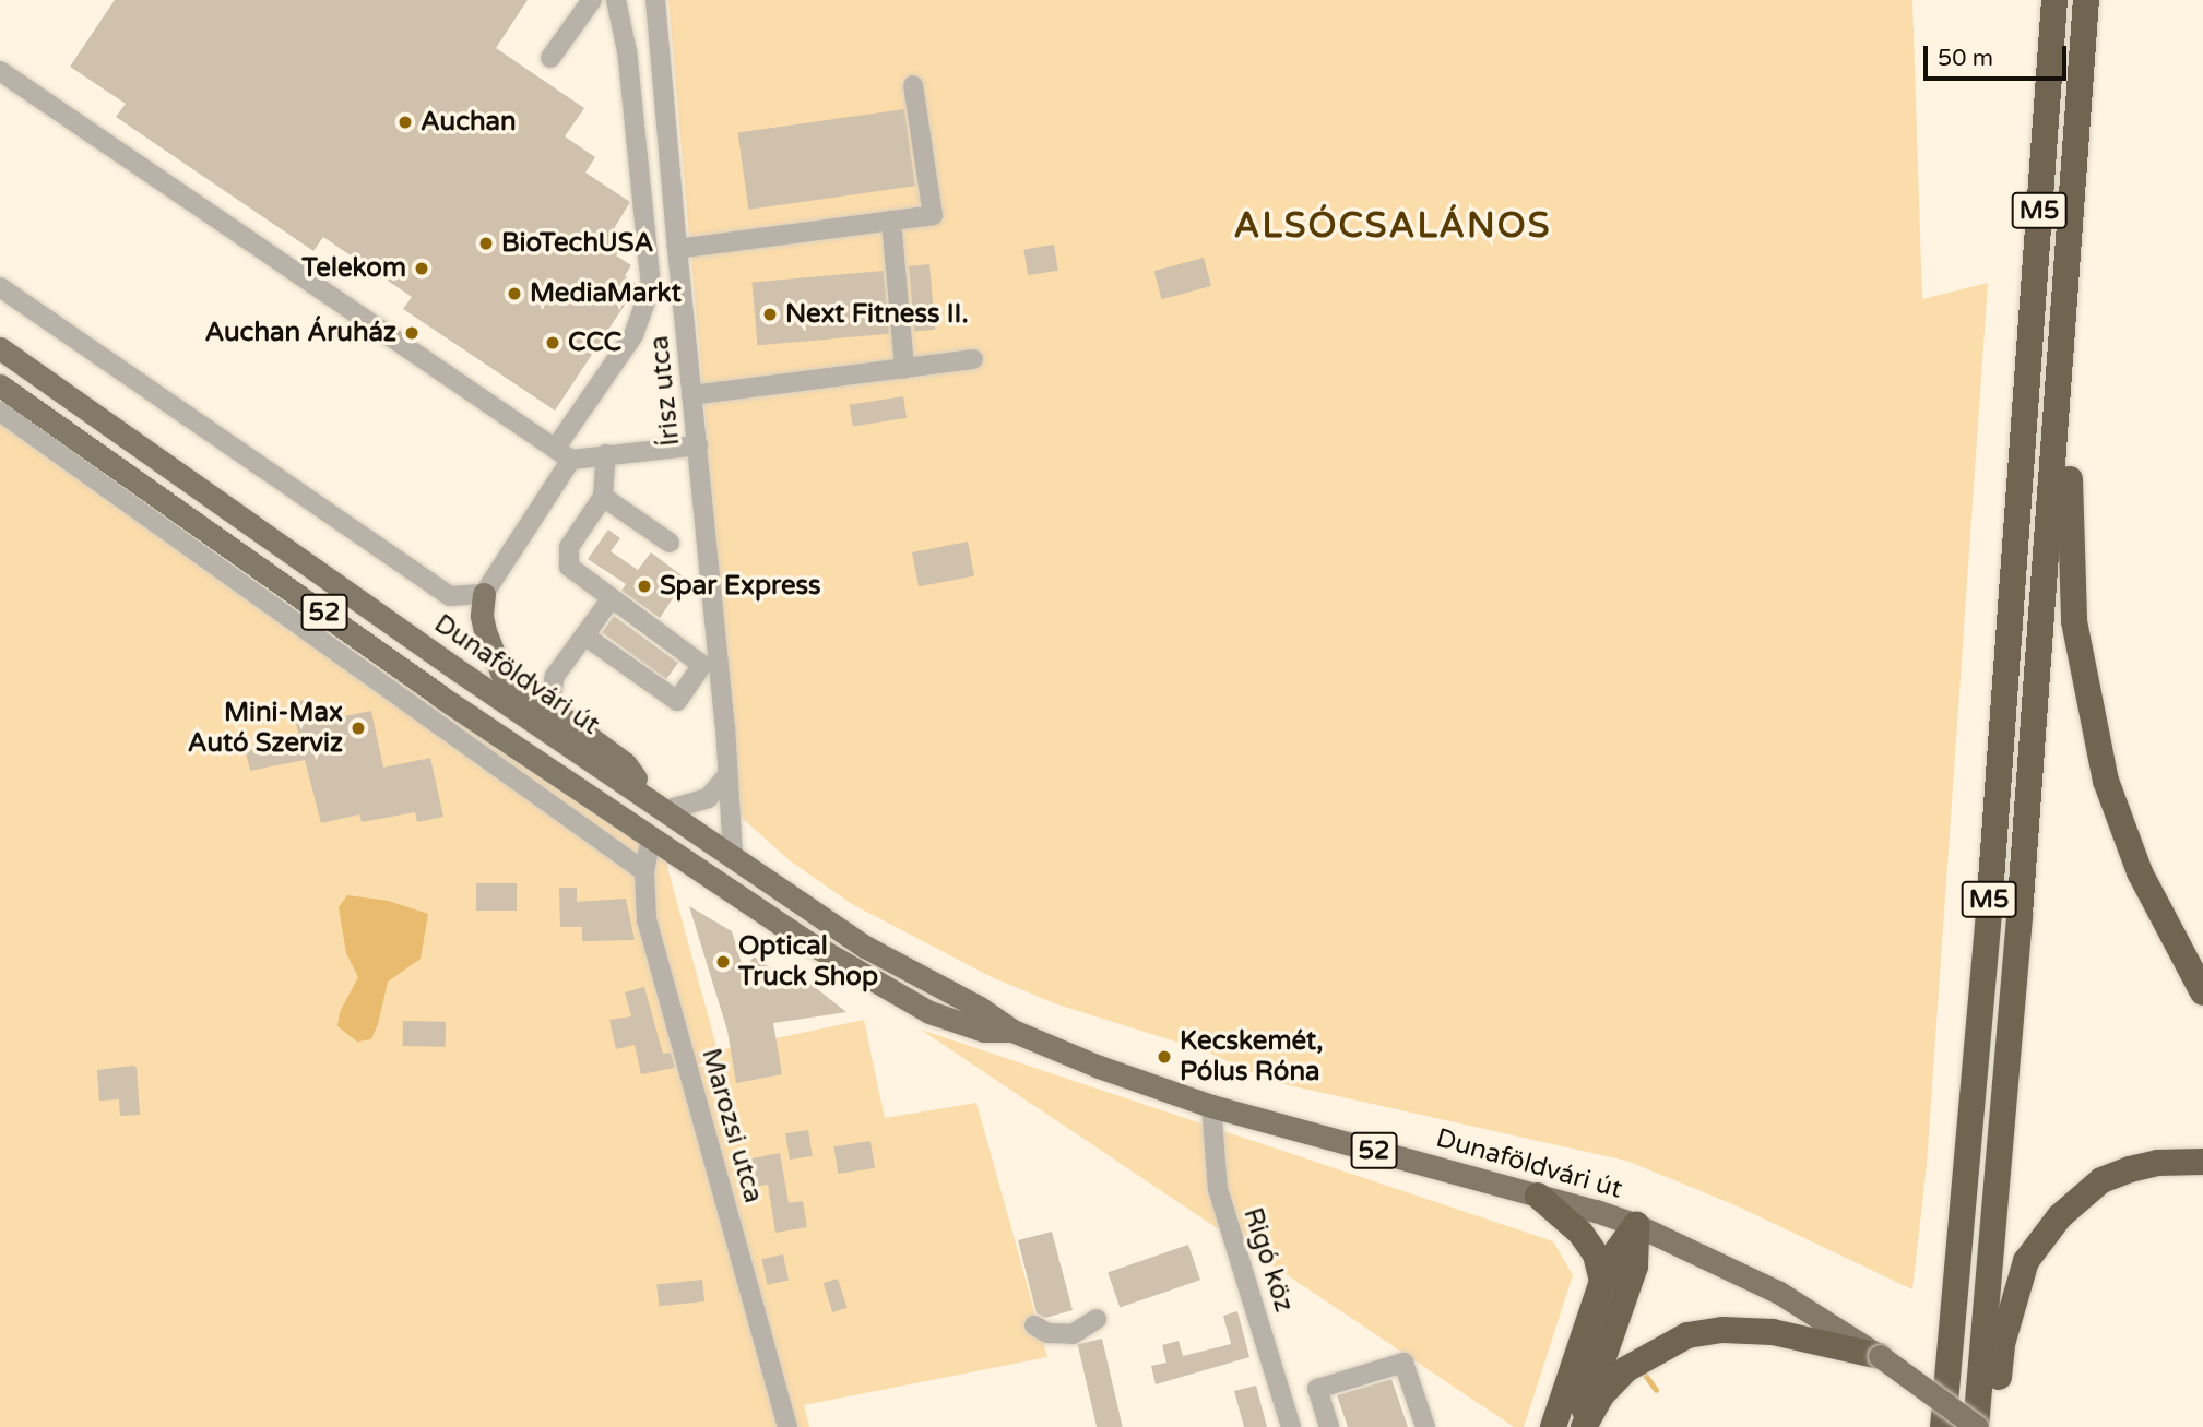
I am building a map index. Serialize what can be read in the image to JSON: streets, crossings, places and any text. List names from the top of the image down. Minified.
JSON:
{"streets":{"highway":["M5"],"main road":["52","Dunaföldvári út"],"street":["Írisz utca","Marozsi utca","Rigó köz"]},"crossings":[["M5","52"],["Írisz utca","Dunaföldvári út"],["52","Dunaföldvári út"],["Dunaföldvári út","Marozsi utca"],["Dunaföldvári út","Rigó köz"]],"districts":["ALSÓCSALÁNOS"],"places":["Auchan","BioTechUSA","Telekom","MediaMarkt","Next Fitness II.","Auchan Áruház","CCC","Spar Express","Mini-Max Autó Szerviz","Optical Truck Shop","Kecskemét, Pólus Róna"],"scale_bar":"50 m"}
